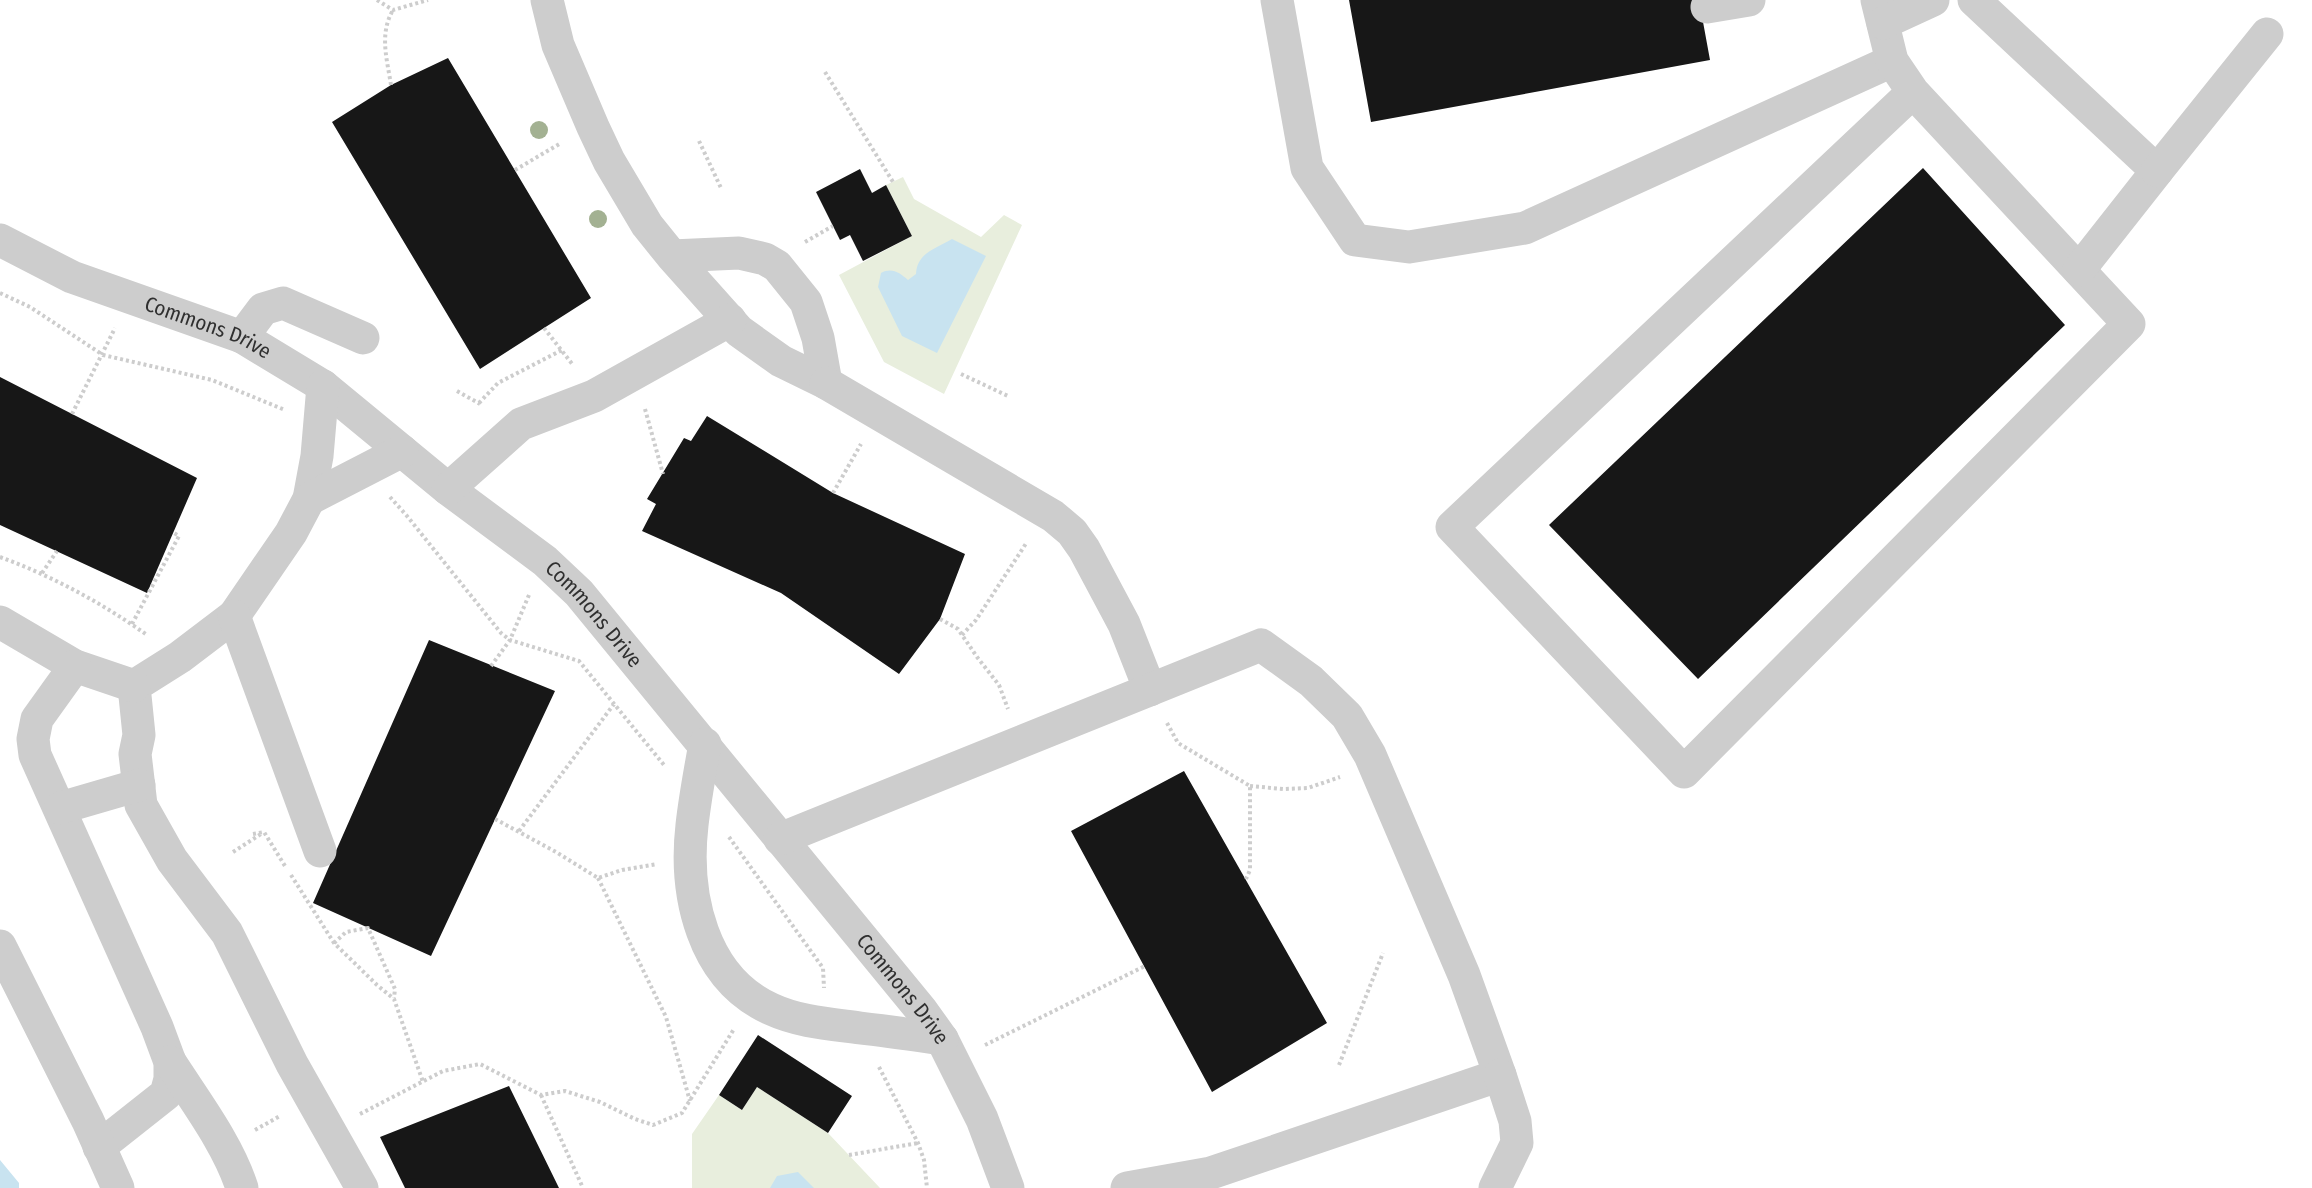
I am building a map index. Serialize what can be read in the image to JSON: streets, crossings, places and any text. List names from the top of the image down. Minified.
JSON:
{"streets":{"street":["Commons Drive"]}}
